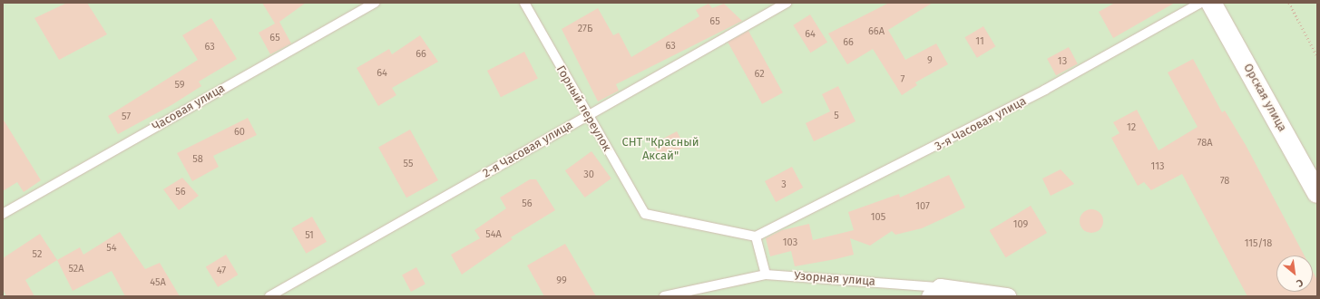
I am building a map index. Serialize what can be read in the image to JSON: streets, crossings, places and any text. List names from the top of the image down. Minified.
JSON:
{"streets":{"main road":["Орская улица"],"street":["Узорная улица"],"lane":["Часовая улица","Горный переулок","3-я Часовая улица","2-я Часовая улица"]},"crossings":[["Горный переулок","3-я Часовая улица"],["Горный переулок","2-я Часовая улица"]],"parks":["СНТ \"Красный Аксай\""],"house_numbers":["65","27Б","66А","64","65","11","66","63","63","66","9","13","64","62","7","59","5","57","12","60","78А","58","55","113","30","78","3","56","56","107","105","109","54А","51","103","115/18","54","52","52А","47","99","45А"],"north":"bottom right"}
